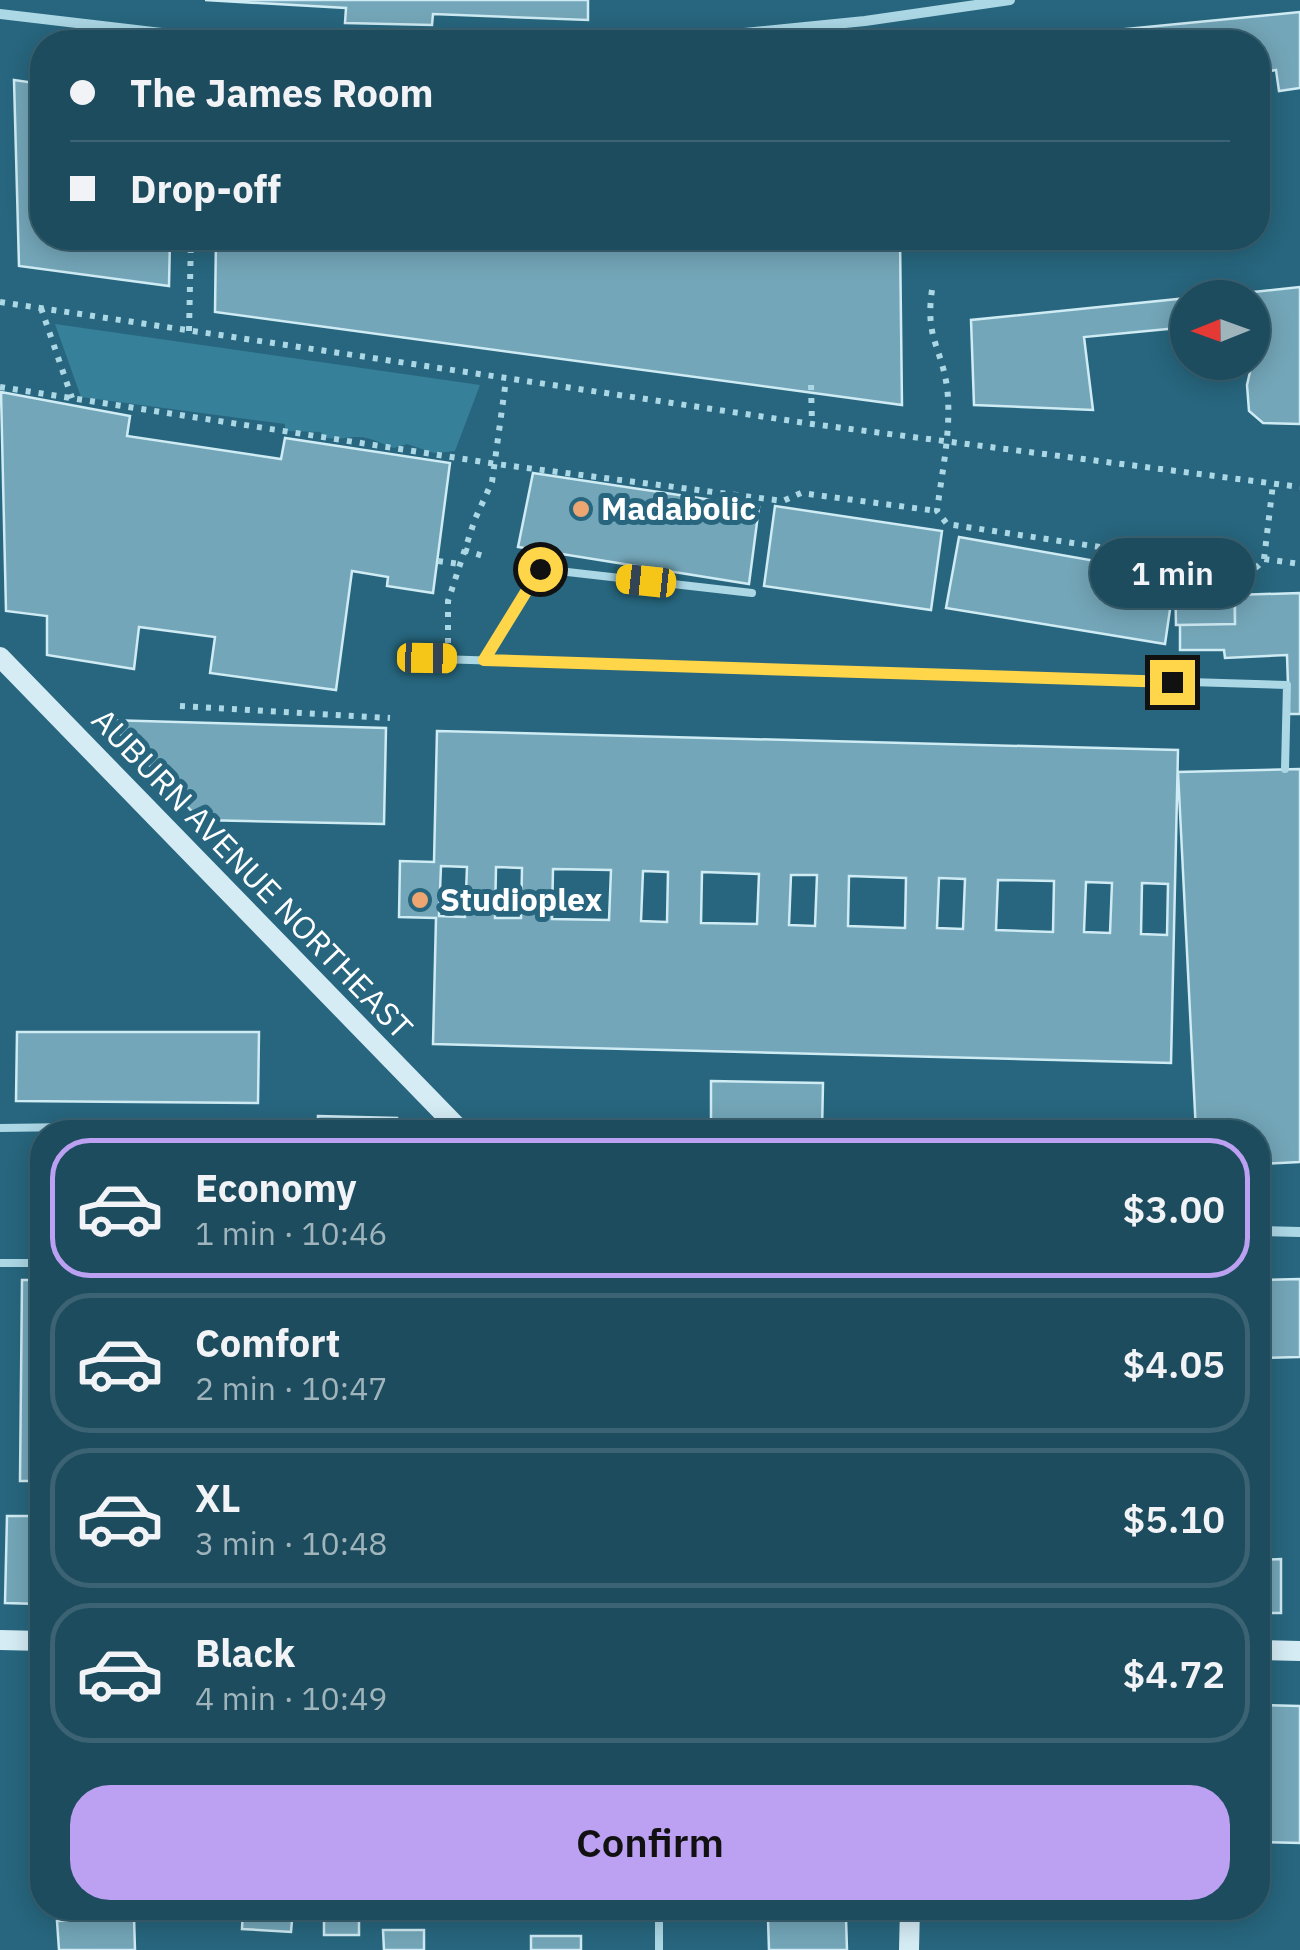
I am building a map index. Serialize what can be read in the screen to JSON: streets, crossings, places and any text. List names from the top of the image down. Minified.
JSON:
{"streets":{"street":["AUBURN AVENUE NORTHEAST"]},"places":["Madabolic","Studioplex"],"north":"left","page":{"banner":["The James Room","Drop-off"],"bubble":"1 min","list":[{"name":"Economy","note":"1 min · 10:46","value":"$3.00"},{"name":"Comfort","note":"2 min · 10:47","value":"$4.05"},{"name":"XL","note":"3 min · 10:48","value":"$5.10"},{"name":"Black","note":"4 min · 10:49","value":"$4.72"}],"buttons":"Confirm"}}
